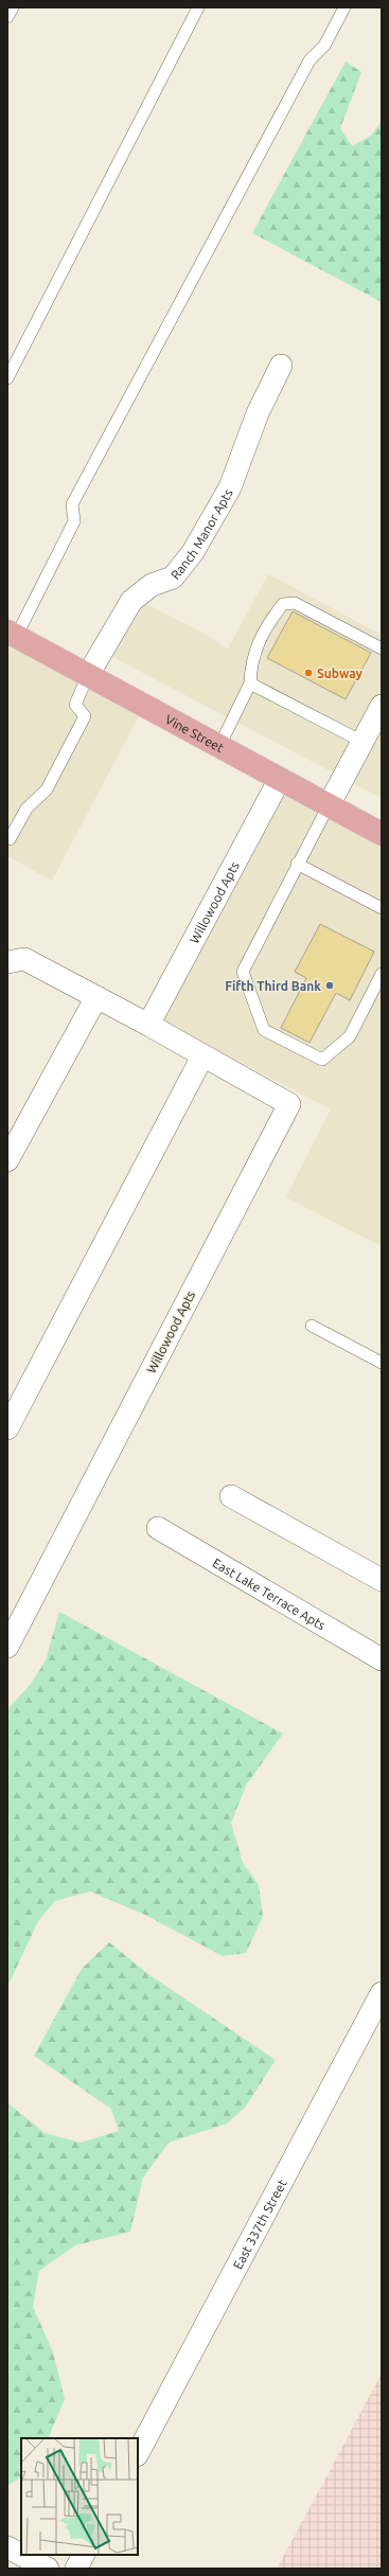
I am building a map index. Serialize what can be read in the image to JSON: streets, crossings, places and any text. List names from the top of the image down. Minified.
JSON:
{"streets":{"main road":["Vine Street"],"street":["Ranch Manor Apts","Willowood Apts","East Lake Terrace Apts","East 337th Street"]},"crossings":[["Ranch Manor Apts","Vine Street"],["Vine Street","Willowood Apts"]],"places":["Subway","Fifth Third Bank"]}
